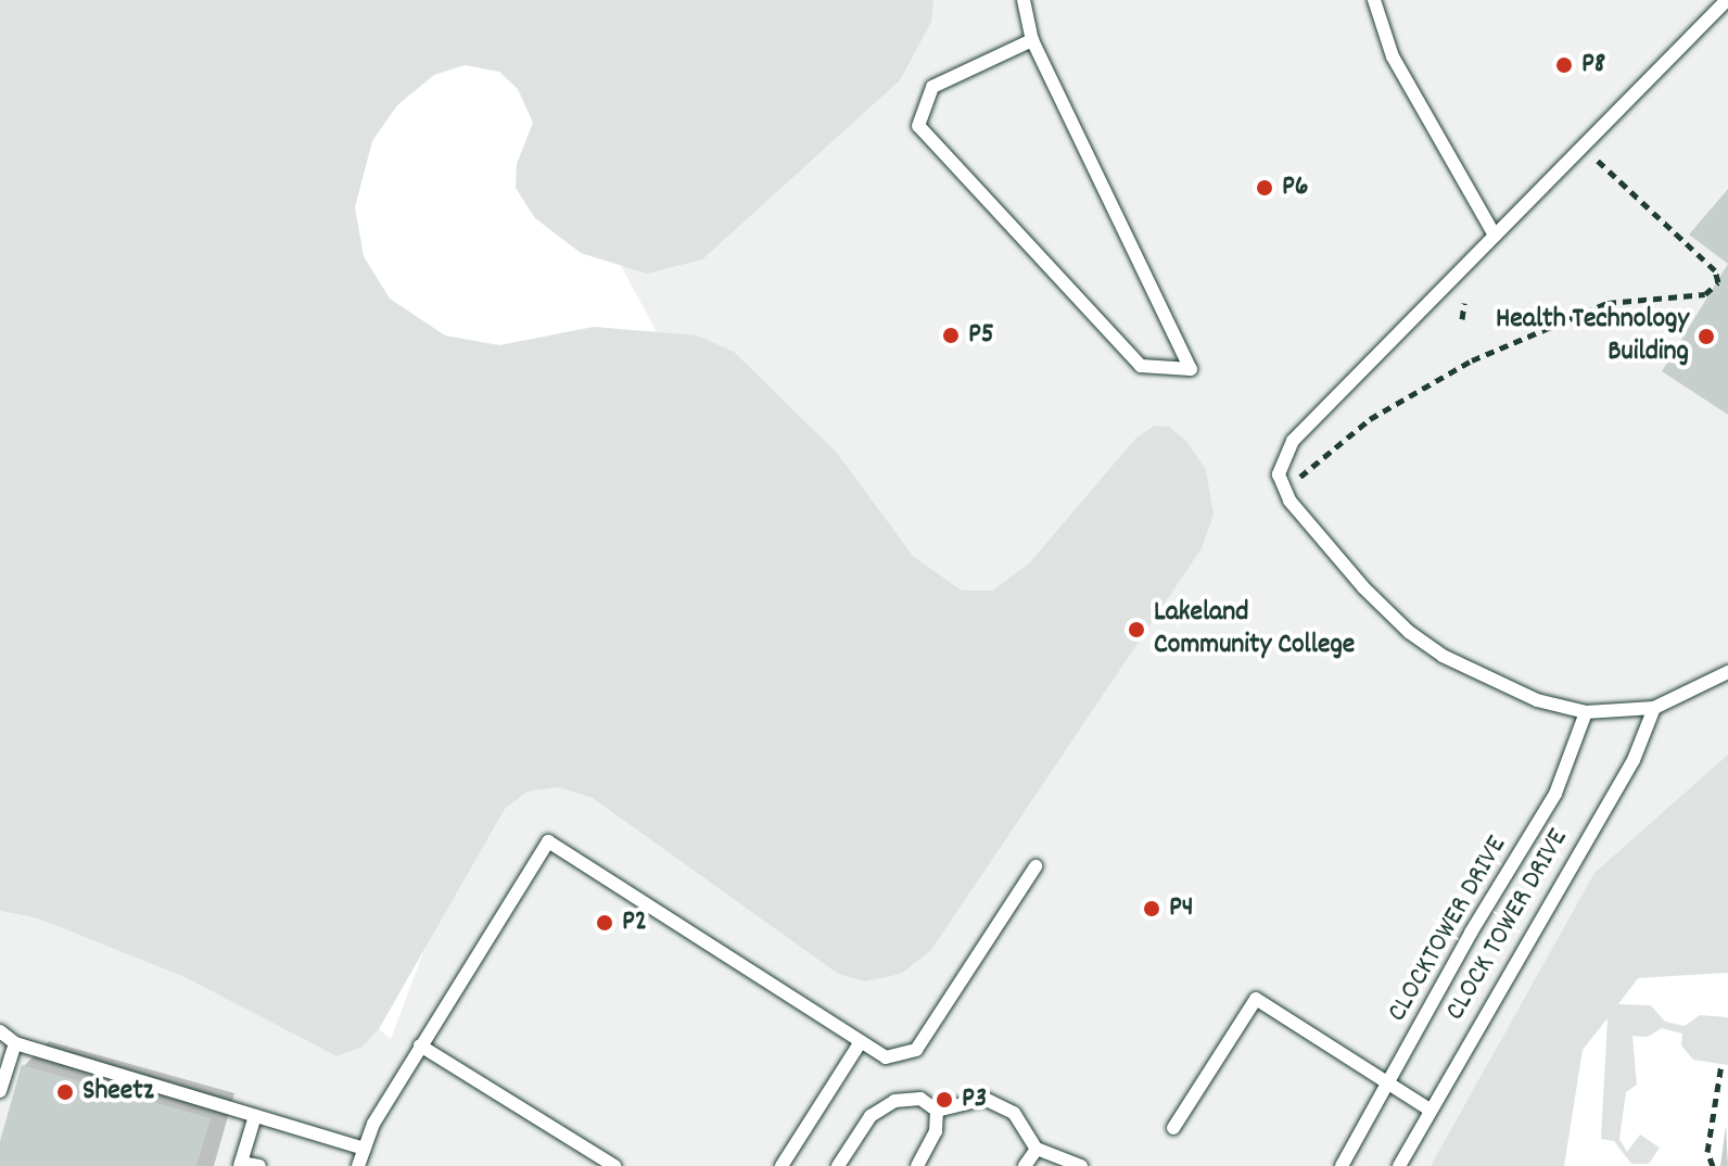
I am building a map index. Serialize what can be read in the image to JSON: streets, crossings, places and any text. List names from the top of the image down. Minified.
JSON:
{"streets":{"lane":["CLOCK TOWER DRIVE","CLOCKTOWER DRIVE"]},"places":["P8","P6","P5","Health Technology Building","Lakeland Community College","P4","P2","Sheetz","P3"]}
